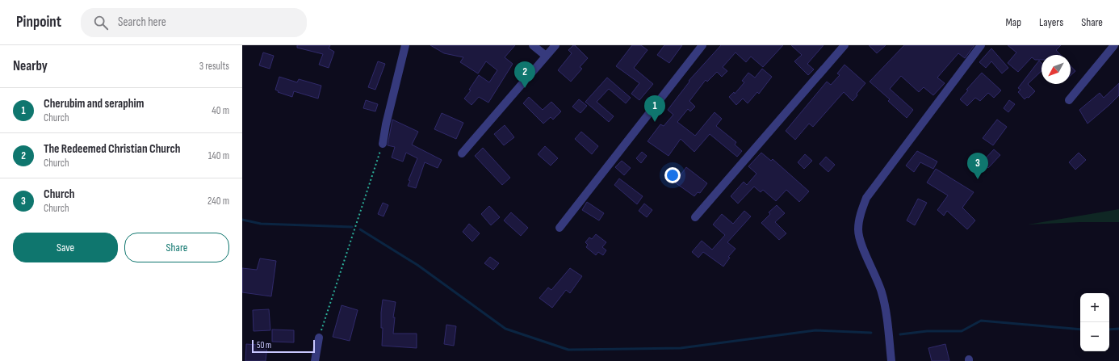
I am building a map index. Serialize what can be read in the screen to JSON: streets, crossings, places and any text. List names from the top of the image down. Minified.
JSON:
{"scale_bar":"50 m","north":"bottom left","page":{"header":"Pinpoint","search":"Search here","nav":["Map","Layers","Share"],"heading":["Nearby","3 results"],"pins":["2","1","3"],"list":[{"mark":"1","name":"Cherubim and seraphim","note":"Church","value":"40 m"},{"mark":"2","name":"The Redeemed Christian Church","note":"Church","value":"140 m"},{"mark":"3","name":"Church","note":"Church","value":"240 m"}],"buttons":["Save","Share"],"map_buttons":["+","−"],"scale":"50 m"}}
